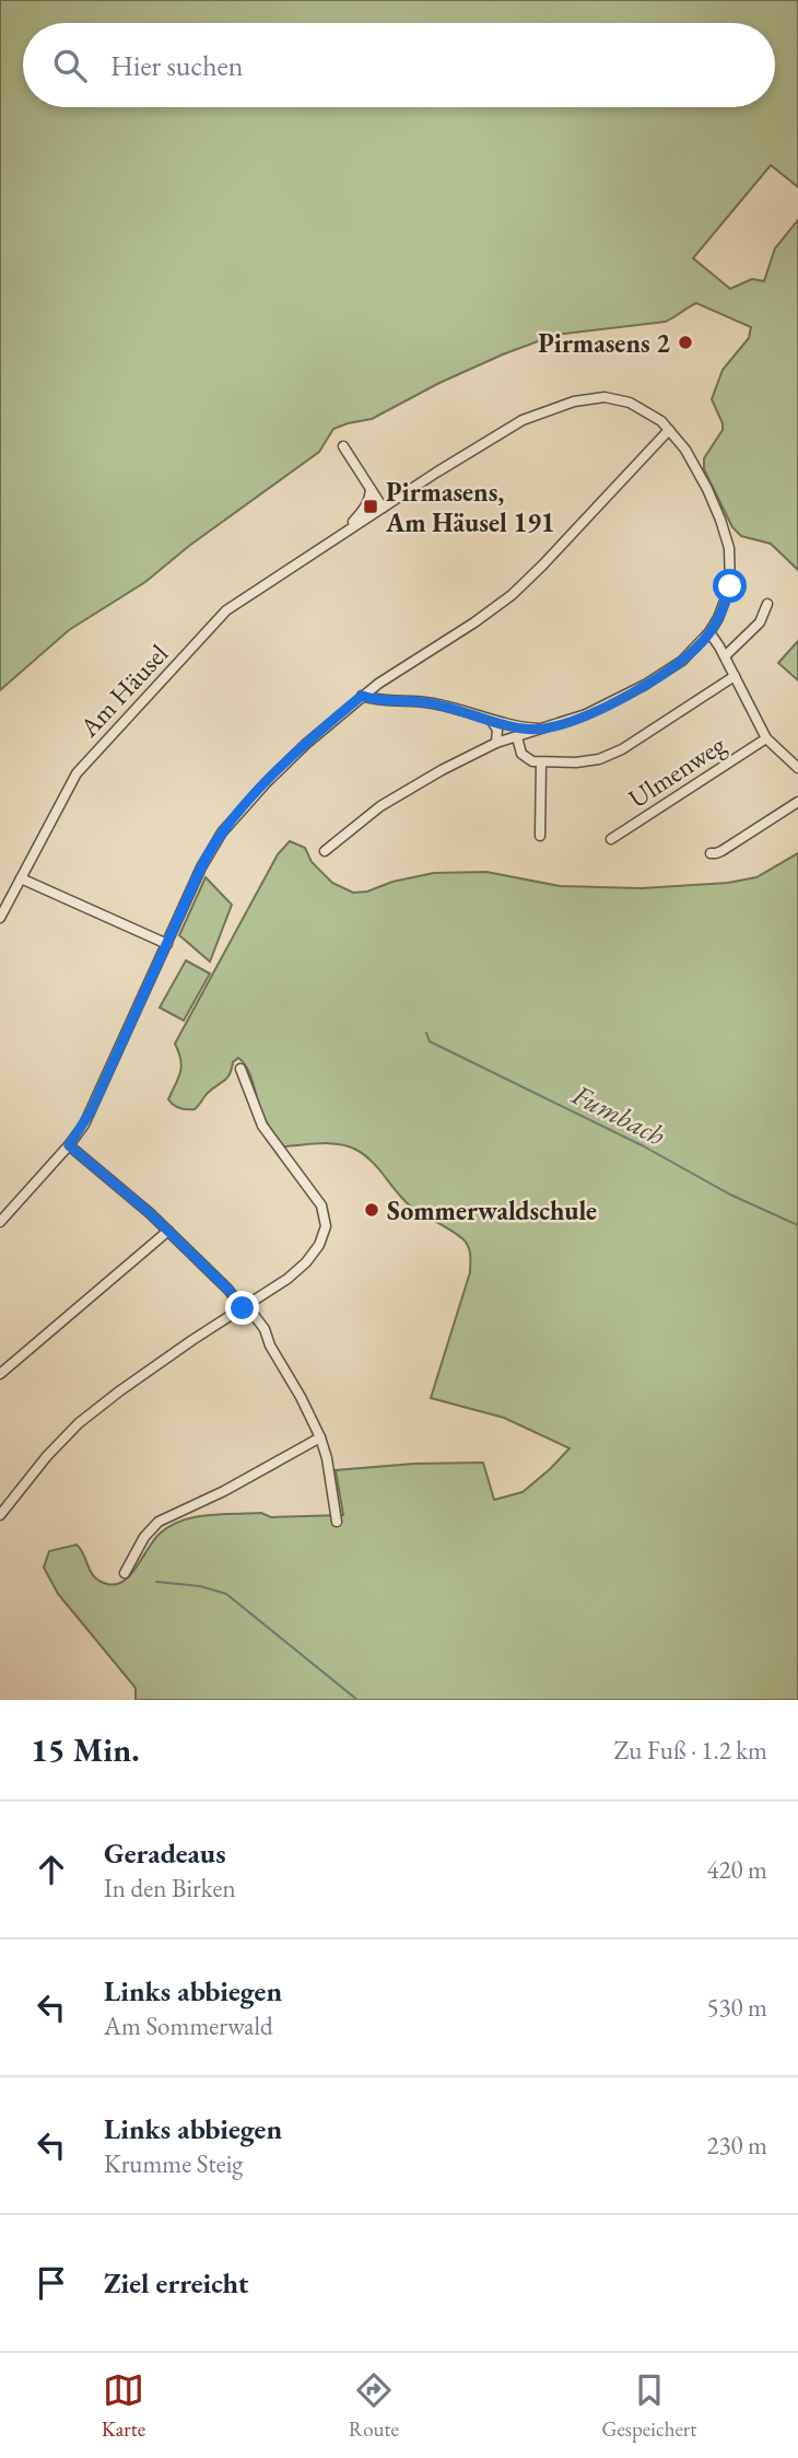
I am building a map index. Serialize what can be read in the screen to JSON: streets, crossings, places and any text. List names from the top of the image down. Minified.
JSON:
{"streets":{"street":["Am Häusel","Ulmenweg"]},"water":["Fumbach"],"places":{"other":["Pirmasens 2","Sommerwaldschule"],"transit":["Pirmasens, Am Häusel 191"]},"page":{"search":"Hier suchen","heading":["15 Min.","Zu Fuß · 1.2 km"],"list":[["Geradeaus","In den Birken","420 m"],["Links abbiegen","Am Sommerwald","530 m"],["Links abbiegen","Krumme Steig","230 m"],"Ziel erreicht"],"nav":["Karte","Route","Gespeichert"]}}
